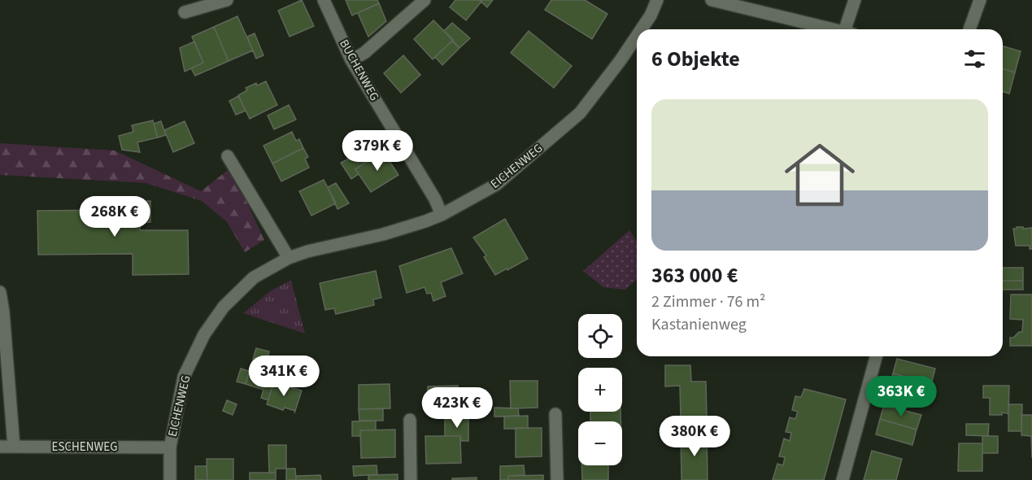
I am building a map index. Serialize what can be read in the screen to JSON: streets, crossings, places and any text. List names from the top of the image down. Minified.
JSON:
{"streets":{"street":["BUCHENWEG","EICHENWEG","ESCHENWEG"]},"crossings":[["BUCHENWEG","EICHENWEG"],["EICHENWEG","ESCHENWEG"]],"page":{"heading":"6 Objekte","list":[{"name":"363 000 €","note":"2 Zimmer · 76 m² · Kastanienweg"}],"price":["379K €","268K €","341K €","363K €","423K €","380K €"],"map_buttons":["+","−"]}}
